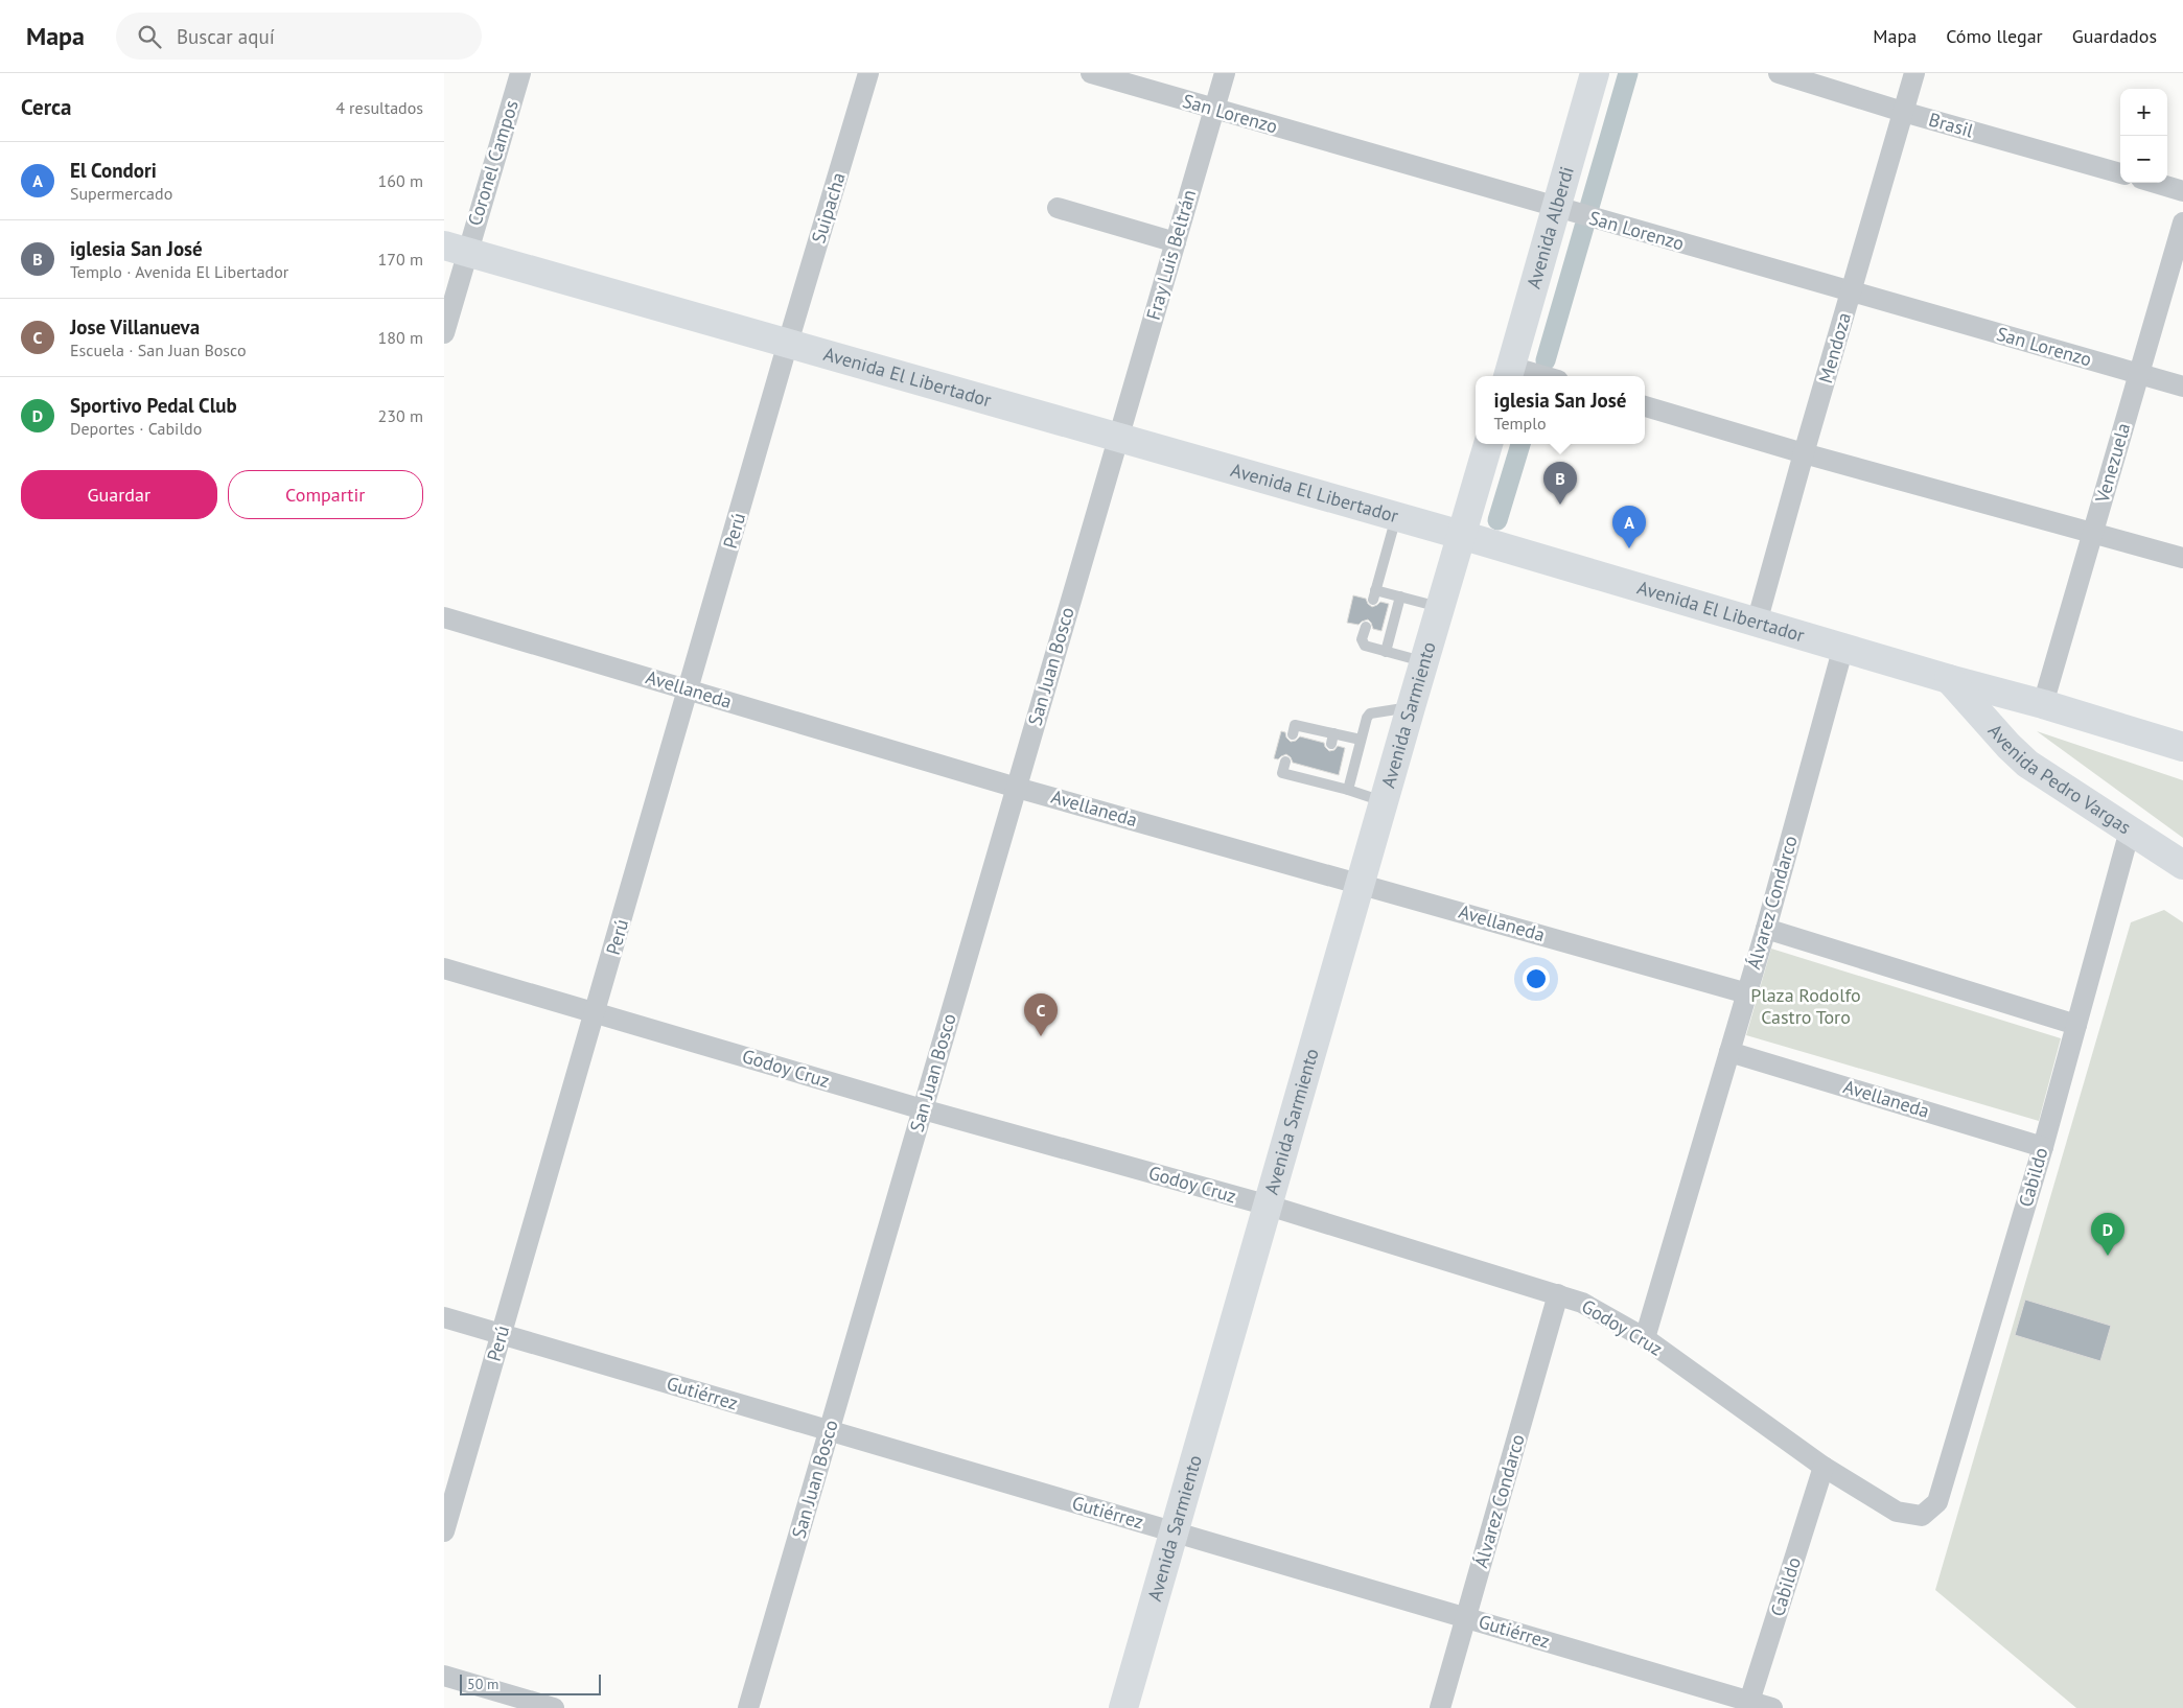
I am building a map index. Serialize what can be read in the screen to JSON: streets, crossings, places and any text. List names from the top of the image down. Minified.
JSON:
{"streets":{"main road":["Avenida Alberdi","Avenida El Libertador","Avenida Sarmiento","Avenida Pedro Vargas"],"street":["San Lorenzo","Brasil","Coronel Campos","Suipacha","Fray Luis Beltrán","Mendoza","Venezuela","Perú","San Juan Bosco","Avellaneda","Álvarez Condarco","Godoy Cruz","Cabildo","Gutiérrez"]},"crossings":[["San Lorenzo","Avenida Alberdi"],["San Lorenzo","Fray Luis Beltrán"],["San Lorenzo","Mendoza"],["San Lorenzo","Venezuela"],["Brasil","Mendoza"],["Coronel Campos","Avenida El Libertador"],["Suipacha","Avenida El Libertador"],["Suipacha","Perú"],["Fray Luis Beltrán","Avenida El Libertador"],["Fray Luis Beltrán","San Juan Bosco"],["Mendoza","Avenida El Libertador"],["Avenida El Libertador","Venezuela"],["Avenida El Libertador","Perú"],["Avenida El Libertador","San Juan Bosco"],["Avenida El Libertador","Avenida Sarmiento"],["Avenida El Libertador","Avenida Pedro Vargas"],["Avenida El Libertador","Álvarez Condarco"],["Perú","Avellaneda"],["Perú","Godoy Cruz"],["Perú","Gutiérrez"],["San Juan Bosco","Avellaneda"],["San Juan Bosco","Godoy Cruz"],["San Juan Bosco","Gutiérrez"],["Avellaneda","Avenida Sarmiento"],["Avellaneda","Álvarez Condarco"],["Avellaneda","Cabildo"],["Avenida Sarmiento","Godoy Cruz"],["Avenida Sarmiento","Gutiérrez"],["Avenida Pedro Vargas","Cabildo"],["Álvarez Condarco","Godoy Cruz"],["Álvarez Condarco","Gutiérrez"],["Godoy Cruz","Cabildo"],["Cabildo","Gutiérrez"]],"parks":["Plaza Rodolfo Castro Toro"],"scale_bar":"50 m","page":{"header":"Mapa","search":"Buscar aquí","nav":["Mapa","Cómo llegar","Guardados"],"heading":["Cerca","4 resultados"],"map_buttons":["+","−"],"list":[{"mark":"A","name":"El Condori","note":"Supermercado","value":"160 m"},{"mark":"B","name":"iglesia San José","note":"Templo · Avenida El Libertador","value":"170 m"},{"mark":"C","name":"Jose Villanueva","note":"Escuela · San Juan Bosco","value":"180 m"},{"mark":"D","name":"Sportivo Pedal Club","note":"Deportes · Cabildo","value":"230 m"}],"popup":["iglesia San José","Templo"],"buttons":["Guardar","Compartir"],"pins":["B","A","C","D"],"scale":"50 m"}}
